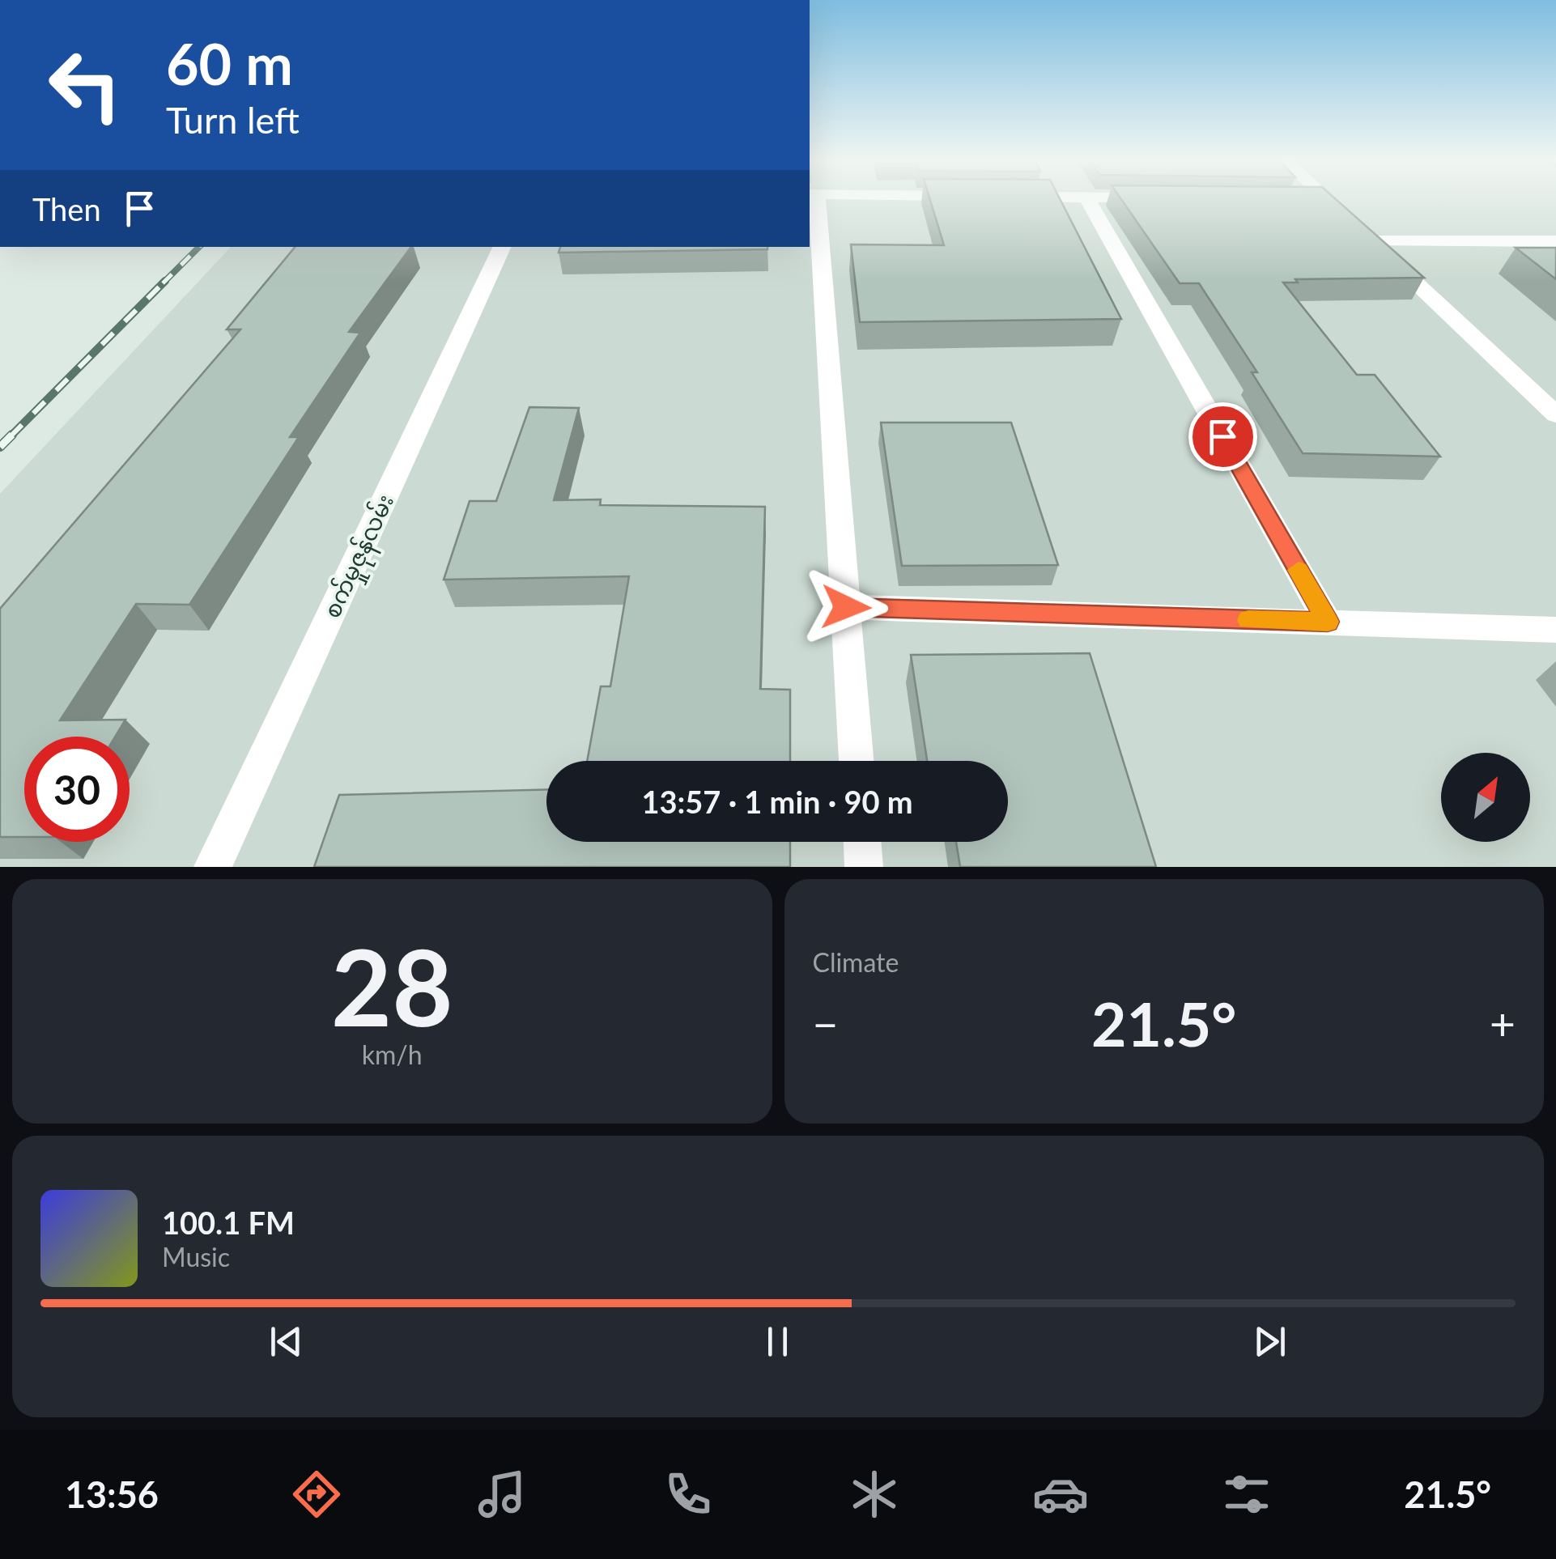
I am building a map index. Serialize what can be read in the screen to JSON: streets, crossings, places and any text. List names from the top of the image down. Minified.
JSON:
{"streets":{"street":["စက်မှုဇုန်လမ်း"]},"north":"top right","page":{"turn":["60 m","Turn left"],"then":"Then","limit":"30","trip":"13:57 · 1 min · 90 m","tile":[["28","km/h"],"Climate"],"heat":["−","21.5°","+"],"song":["100.1 FM","Music"],"tabs":["13:56","21.5°"]}}
